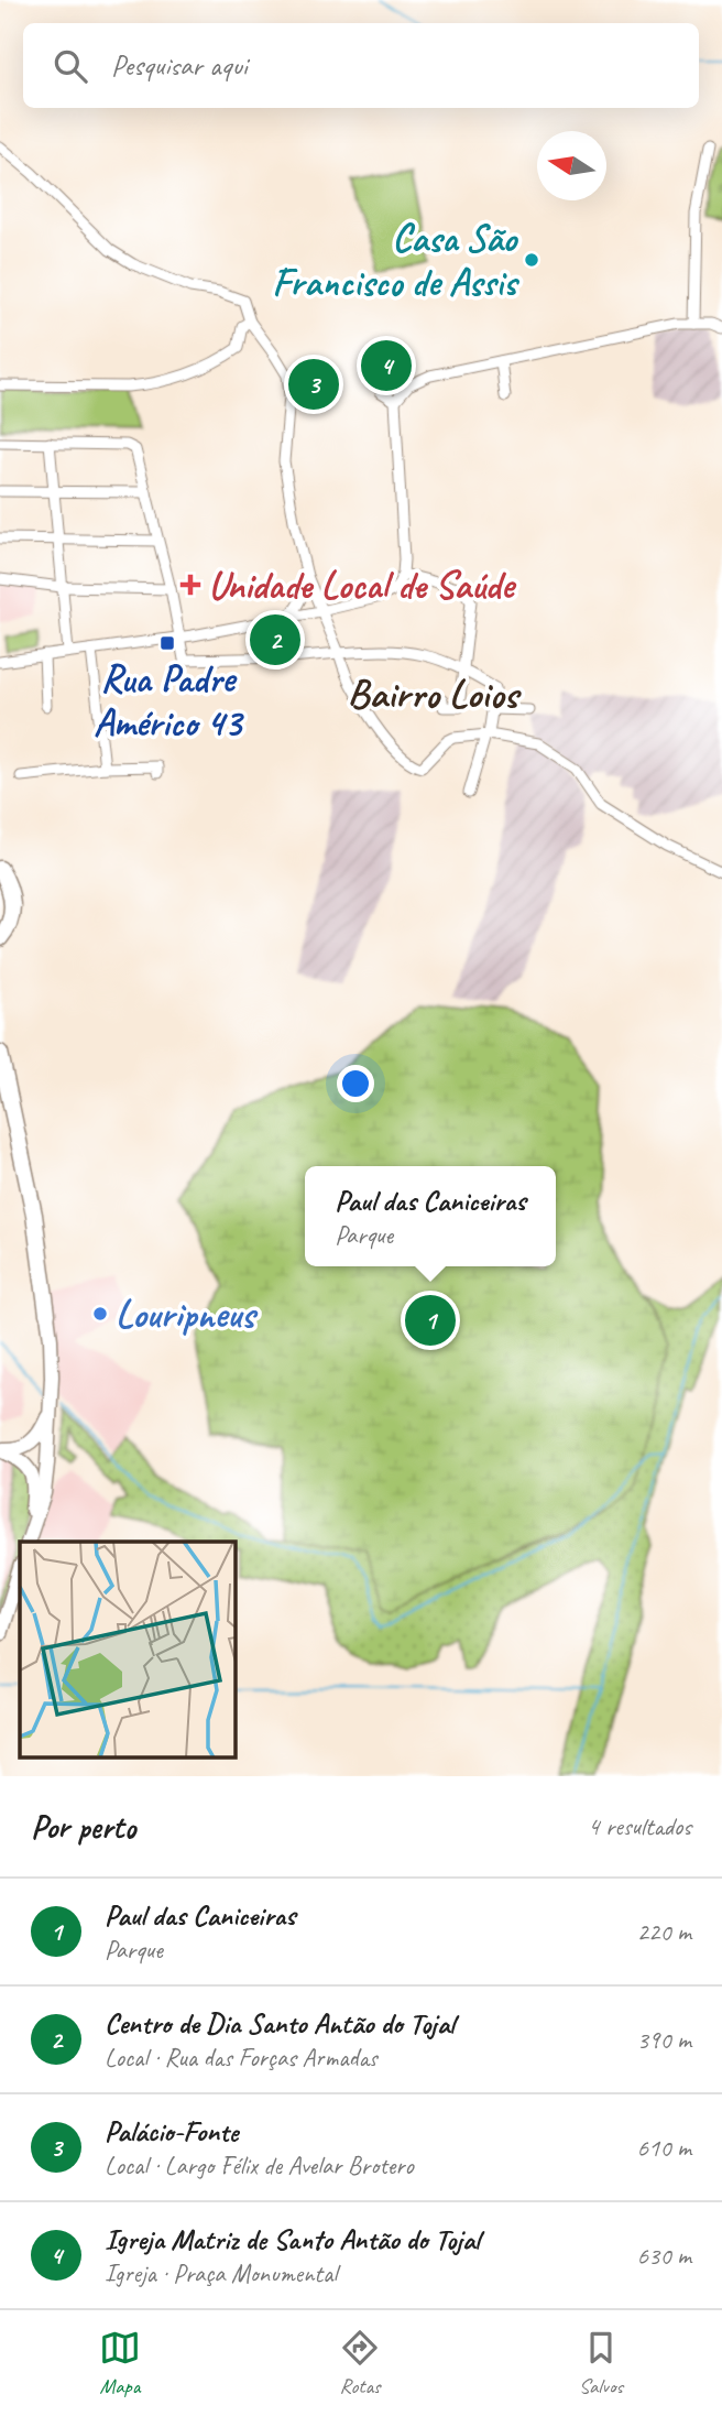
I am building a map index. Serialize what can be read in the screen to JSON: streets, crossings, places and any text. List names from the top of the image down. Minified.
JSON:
{"districts":["Bairro Loios"],"places":{"other":["Casa São Francisco de Assis","Louripneus"],"health":["Unidade Local de Saúde"],"transit":["Rua Padre Américo 43"]},"north":"left","page":{"search":"Pesquisar aqui","pins":["4","3","2","1"],"popup":["Paul das Caniceiras","Parque"],"heading":["Por perto","4 resultados"],"list":[{"mark":"1","name":"Paul das Caniceiras","note":"Parque","value":"220 m"},{"mark":"2","name":"Centro de Dia Santo Antão do Tojal","note":"Local · Rua das Forças Armadas","value":"390 m"},{"mark":"3","name":"Palácio-Fonte","note":"Local · Largo Félix de Avelar Brotero","value":"610 m"},{"mark":"4","name":"Igreja Matriz de Santo Antão do Tojal","note":"Igreja · Praça Monumental","value":"630 m"}],"nav":["Mapa","Rotas","Salvos"]}}
